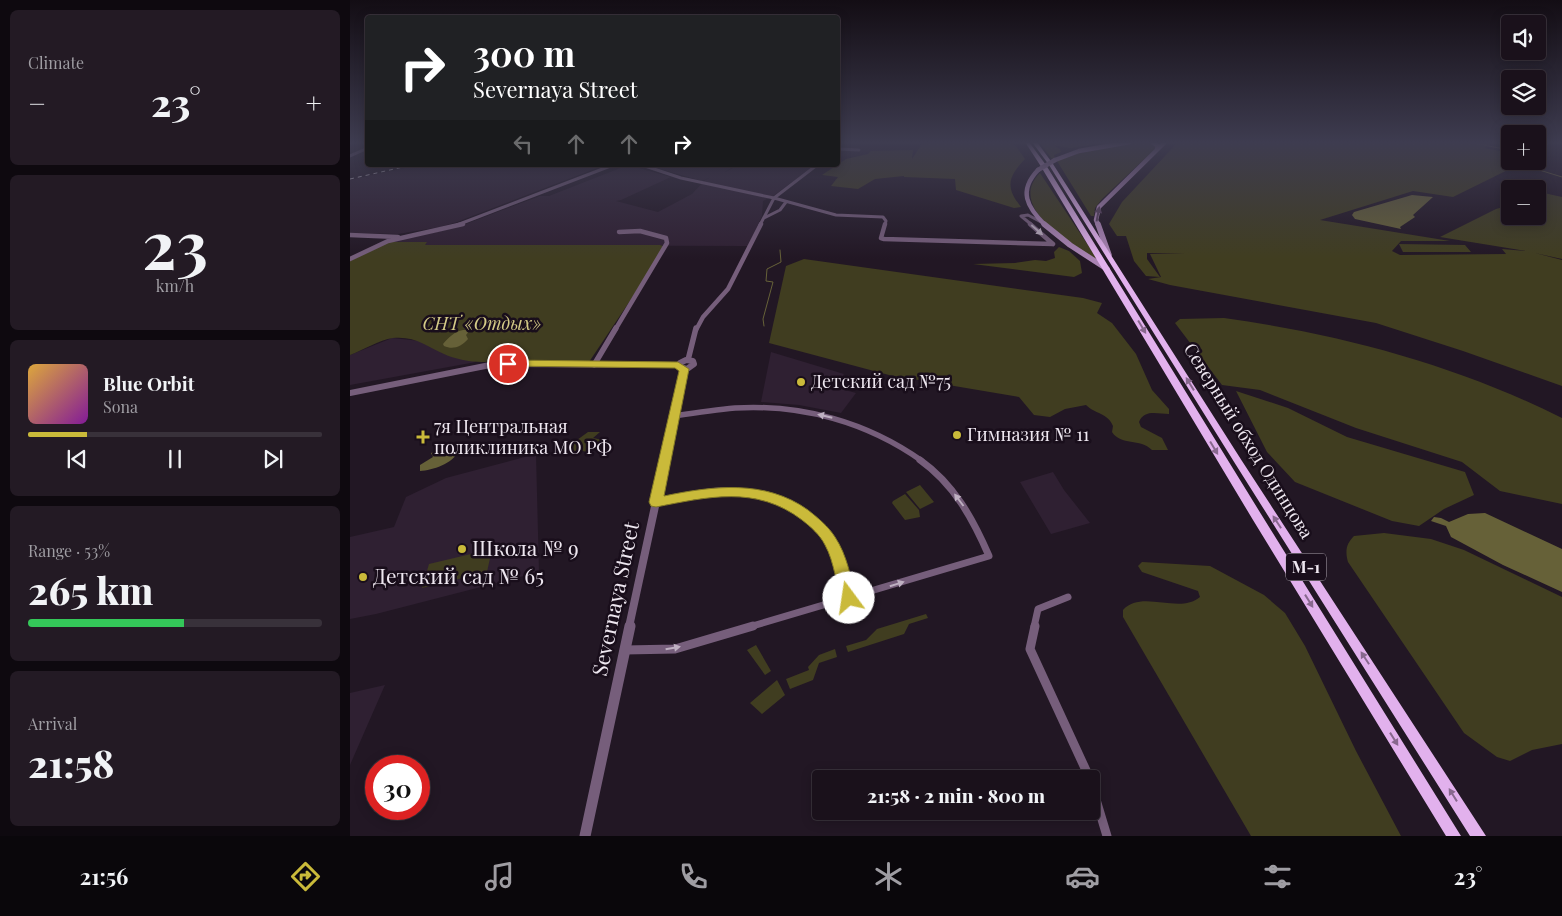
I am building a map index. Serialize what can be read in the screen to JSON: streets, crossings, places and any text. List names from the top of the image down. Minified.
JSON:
{"streets":{"highway":["Северный обход Одинцова","М-1"],"street":["Severnaya Street"]},"crossings":[["Северный обход Одинцова","М-1"]],"parks":["СНТ «Отдых»"],"places":{"other":["Детский сад №75","Гимназия № 11","Школа № 9","Детский сад № 65"],"health":["7я Центральная поликлиника МО РФ"]},"page":{"tile":["Climate",["23","km/h"],["Range · 53%","265 km"],["Arrival","21:58"]],"map_buttons":["+","−"],"turn":["300 m","Severnaya Street"],"heat":["−","23°","+"],"song":["Blue Orbit","Sona"],"limit":"30","trip":"21:58 · 2 min · 800 m","tabs":["21:56","23°"]}}
